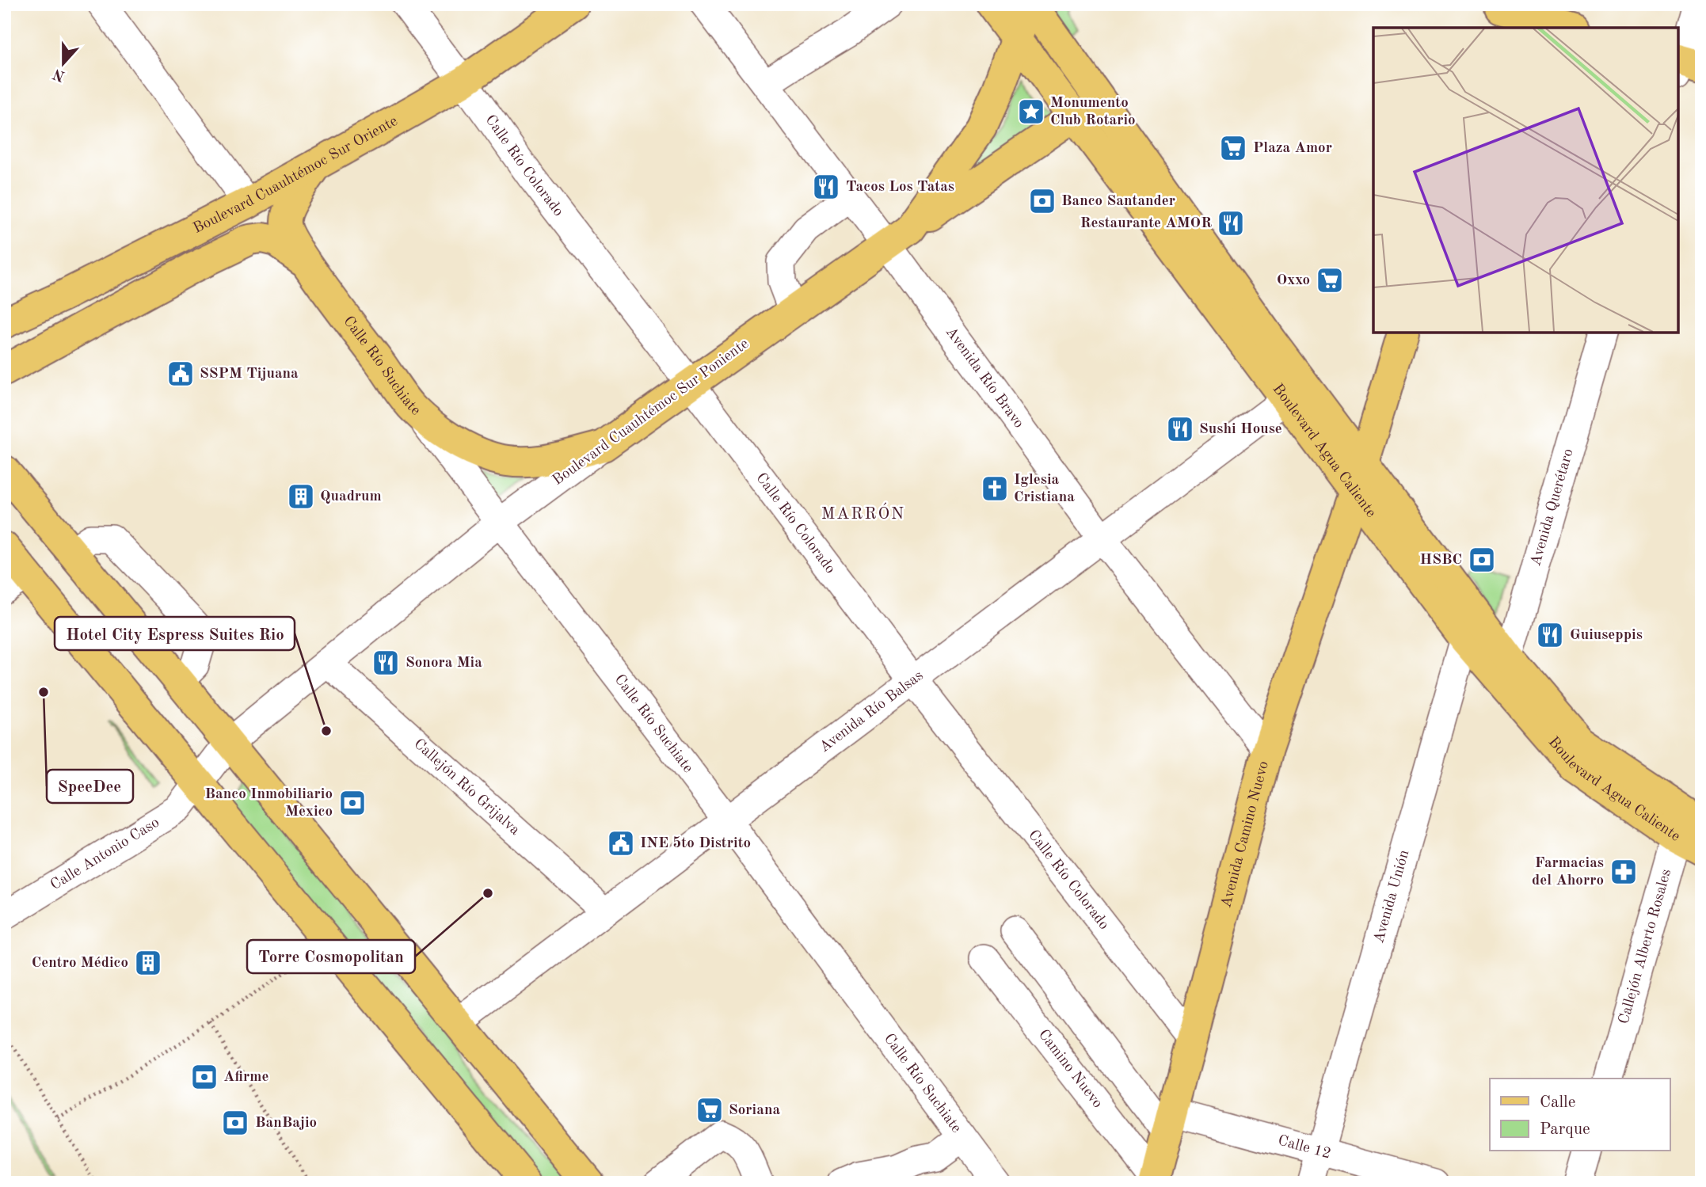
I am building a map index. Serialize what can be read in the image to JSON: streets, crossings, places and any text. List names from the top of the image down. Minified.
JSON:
{"streets":{"main road":["Boulevard Cuauhtémoc Sur Oriente","Calle Río Suchiate","Boulevard Cuauhtémoc Sur Poniente","Boulevard Agua Caliente","Avenida Camino Nuevo"],"street":["Calle Río Colorado","Avenida Río Bravo","Avenida Querétaro","Avenida Río Balsas","Callejón Río Grijalva","Calle Antonio Caso","Avenida Unión","Callejón Alberto Rosales","Camino Nuevo","Calle 12"]},"crossings":[["Calle Río Colorado","Boulevard Cuauhtémoc Sur Oriente"],["Calle Río Colorado","Boulevard Cuauhtémoc Sur Poniente"],["Calle Río Colorado","Avenida Río Balsas"],["Calle Río Colorado","Avenida Camino Nuevo"],["Boulevard Cuauhtémoc Sur Oriente","Calle Río Suchiate"],["Calle Río Suchiate","Boulevard Cuauhtémoc Sur Poniente"],["Calle Río Suchiate","Avenida Río Balsas"],["Avenida Río Bravo","Boulevard Cuauhtémoc Sur Poniente"],["Avenida Río Bravo","Avenida Río Balsas"],["Avenida Río Bravo","Avenida Camino Nuevo"],["Boulevard Cuauhtémoc Sur Poniente","Boulevard Agua Caliente"],["Boulevard Cuauhtémoc Sur Poniente","Callejón Río Grijalva"],["Boulevard Cuauhtémoc Sur Poniente","Calle Antonio Caso"],["Boulevard Agua Caliente","Avenida Querétaro"],["Boulevard Agua Caliente","Avenida Río Balsas"],["Boulevard Agua Caliente","Avenida Camino Nuevo"],["Boulevard Agua Caliente","Avenida Unión"],["Boulevard Agua Caliente","Callejón Alberto Rosales"],["Avenida Río Balsas","Callejón Río Grijalva"],["Avenida Camino Nuevo","Camino Nuevo"],["Avenida Camino Nuevo","Calle 12"],["Avenida Unión","Calle 12"]],"districts":["MARRÓN"],"places":{"place":["Monumento Club Rotario"],"supermarket":["Plaza Amor","Oxxo","Soriana"],"restaurant":["Tacos Los Tatas","Restaurante AMOR","Sushi House","Guiuseppis","Sonora Mia"],"bank":["Banco Santander","HSBC","Banco Inmobiliario Mexico","Afirme","BanBajio"],"public building":["SSPM Tijuana","INE 5to Distrito"],"church":["Iglesia Cristiana"],"building":["Quadrum","Centro Médico"],"other":["SpeeDee","Hotel City Espress Suites Rio","Torre Cosmopolitan"],"pharmacy":["Farmacias del Ahorro"]},"legend":["Calle","Parque"],"north":"bottom"}
